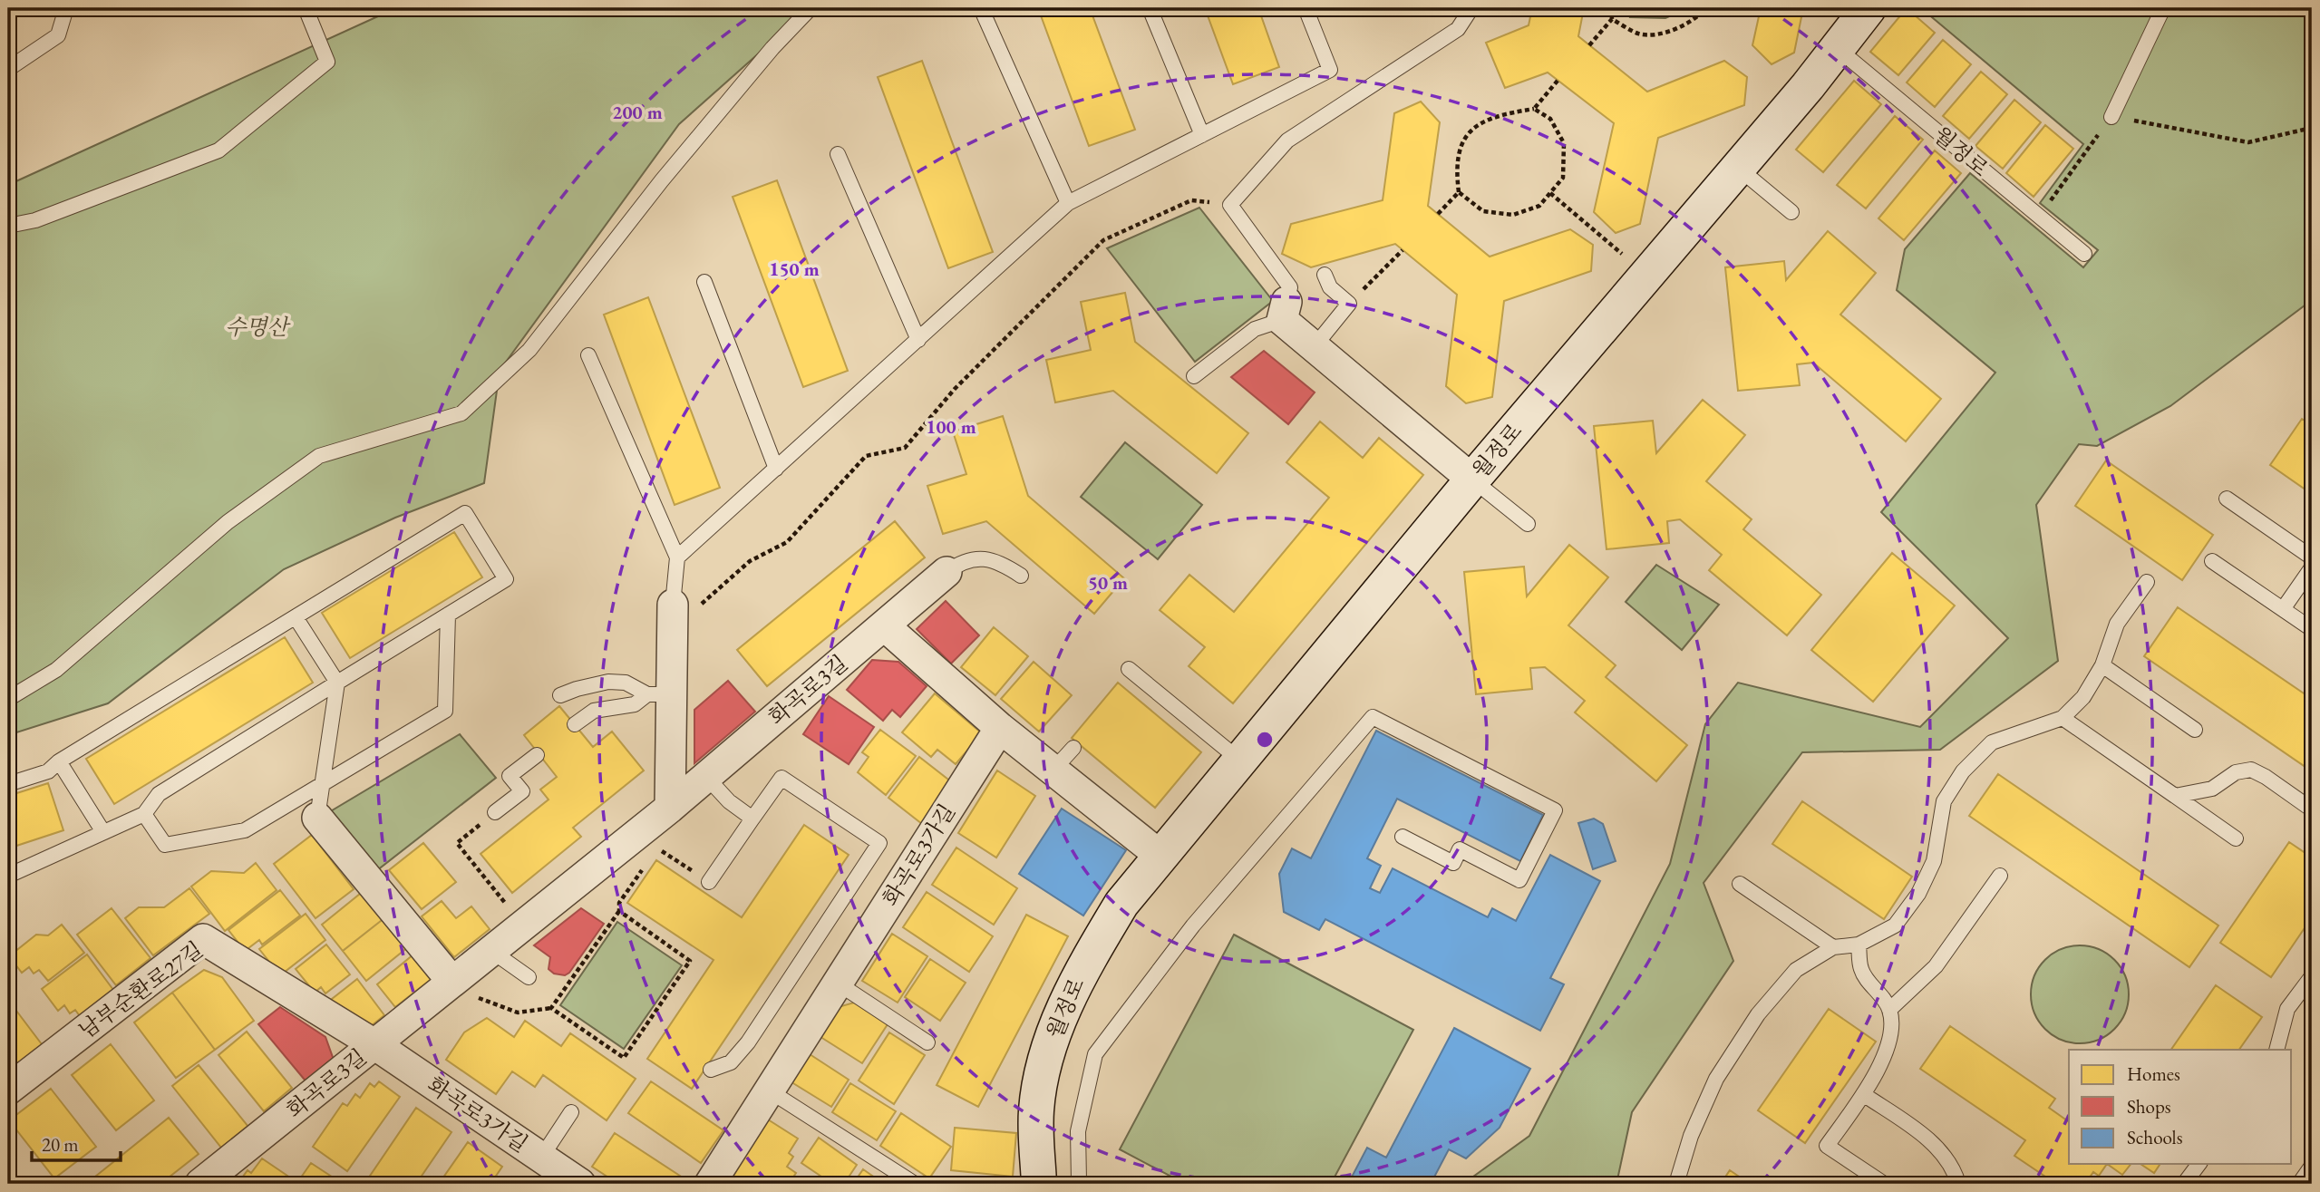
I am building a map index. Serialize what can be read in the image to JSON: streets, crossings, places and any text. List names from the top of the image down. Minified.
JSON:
{"streets":{"street":["월정로","화곡로3길","화곡로3가길","남부순환로27길"]},"crossings":[["화곡로3길","화곡로3가길"],["화곡로3길","남부순환로27길"],["화곡로3가길","남부순환로27길"]],"parks":["수명산"],"legend":["Homes","Shops","Schools"],"scale_bar":"20 m","rings":["200 m","150 m","100 m","50 m"]}
